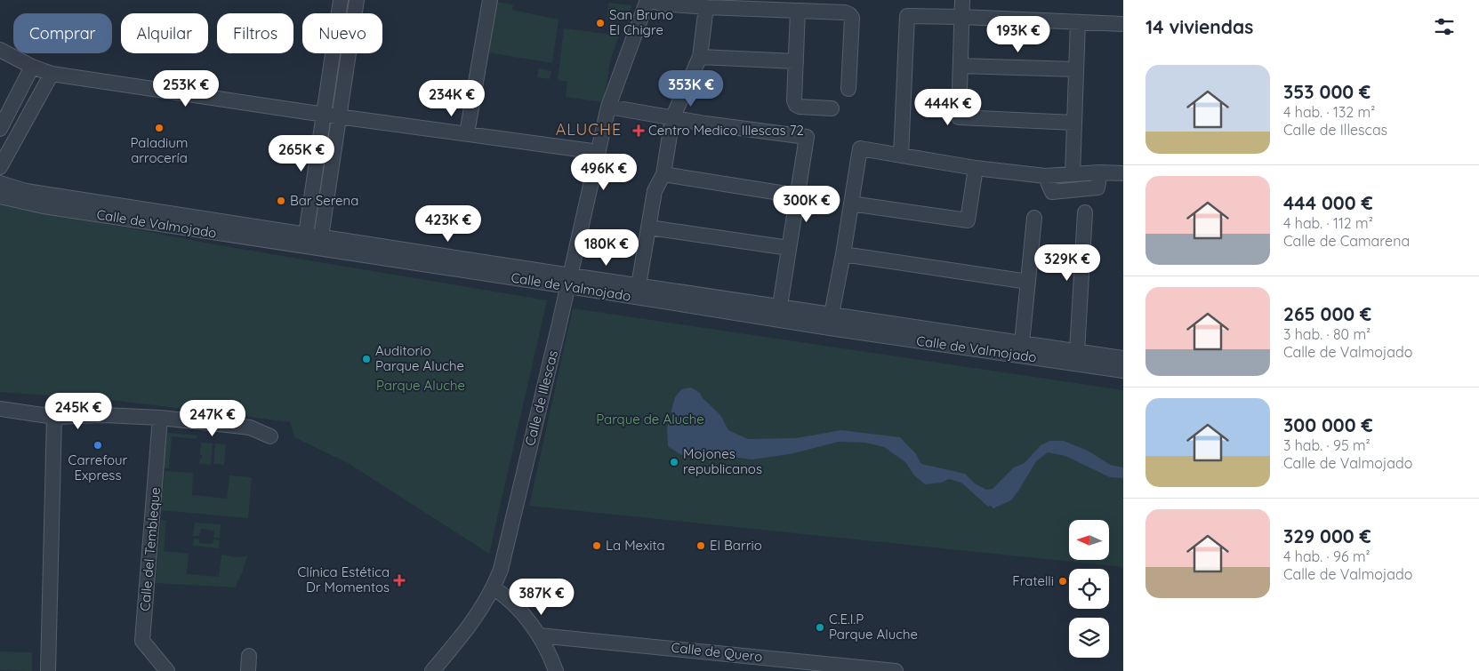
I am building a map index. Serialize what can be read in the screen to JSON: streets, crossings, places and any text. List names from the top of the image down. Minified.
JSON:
{"streets":{"street":["Calle de Valmojado","Calle de Illescas","Calle del Tembleque","Calle de Quero"]},"crossings":[["Calle de Valmojado","Calle de Illescas"]],"districts":["ALUCHE"],"parks":["Parque Aluche","Parque de Aluche"],"places":{"other":["San Bruno El Chigre","Paladium arrocería","Bar Serena","Auditorio Parque Aluche","Carrefour Express","Mojones republicanos","La Mexita","El Barrio","Fratelli","C.E.I.P Parque Aluche"],"health":["Centro Medico Illescas 72","Clínica Estética Dr Momentos"]},"north":"left","page":{"heading":"14 viviendas","chip":["Comprar","Alquilar","Filtros","Nuevo"],"price":["193K €","253K €","353K €","234K €","444K €","265K €","496K €","300K €","423K €","180K €","329K €","245K €","247K €","387K €"],"list":[{"name":"353 000 €","note":"4 hab. · 132 m² · Calle de Illescas"},{"name":"444 000 €","note":"4 hab. · 112 m² · Calle de Camarena"},{"name":"265 000 €","note":"3 hab. · 80 m² · Calle de Valmojado"},{"name":"300 000 €","note":"3 hab. · 95 m² · Calle de Valmojado"},{"name":"329 000 €","note":"4 hab. · 96 m² · Calle de Valmojado"}]}}
